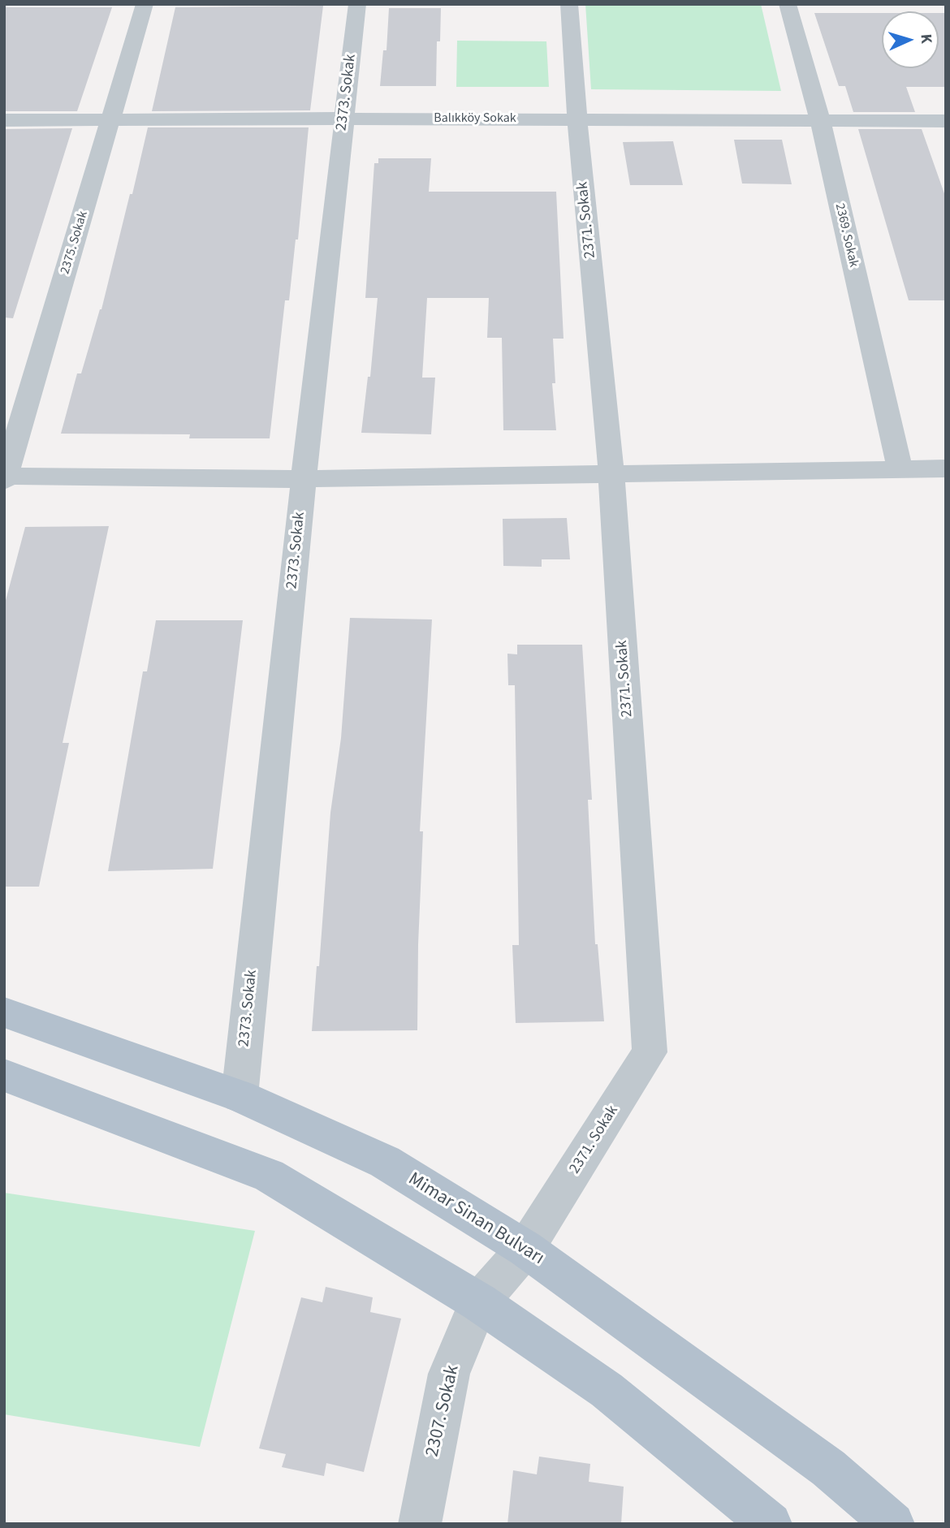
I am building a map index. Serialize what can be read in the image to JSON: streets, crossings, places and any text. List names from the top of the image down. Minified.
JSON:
{"streets":{"main road":["Mimar Sinan Bulvarı"],"street":["2373. Sokak","Balıkköy Sokak","2371. Sokak","2369. Sokak","2375. Sokak","2307. Sokak"]},"crossings":[["2373. Sokak","Balıkköy Sokak"],["2373. Sokak","Mimar Sinan Bulvarı"],["Balıkköy Sokak","2371. Sokak"],["Balıkköy Sokak","2369. Sokak"],["Balıkköy Sokak","2375. Sokak"],["2371. Sokak","Mimar Sinan Bulvarı"],["2371. Sokak","2307. Sokak"]],"north":"right"}
